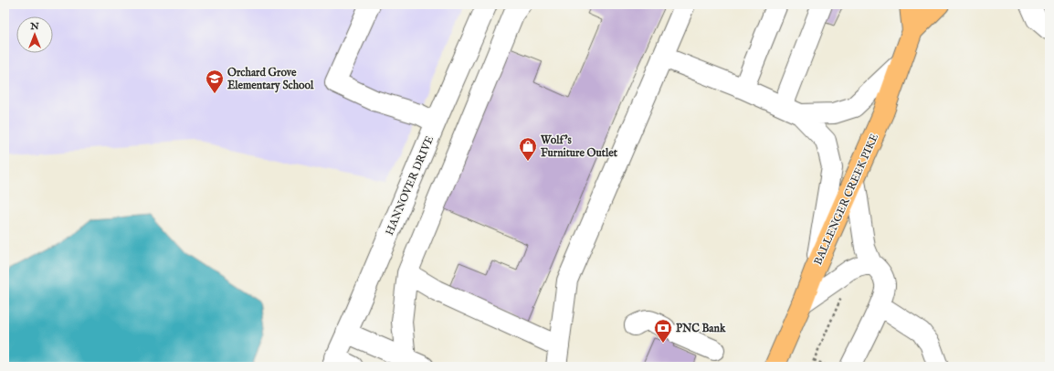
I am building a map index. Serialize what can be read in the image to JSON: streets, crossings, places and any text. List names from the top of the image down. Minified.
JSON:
{"streets":{"main road":["BALLENGER CREEK PIKE"],"street":["HANNOVER DRIVE"]},"places":{"school or university":["Orchard Grove Elementary School"],"shop":["Wolf's Furniture Outlet"],"bank":["PNC Bank"]},"north":"top"}
